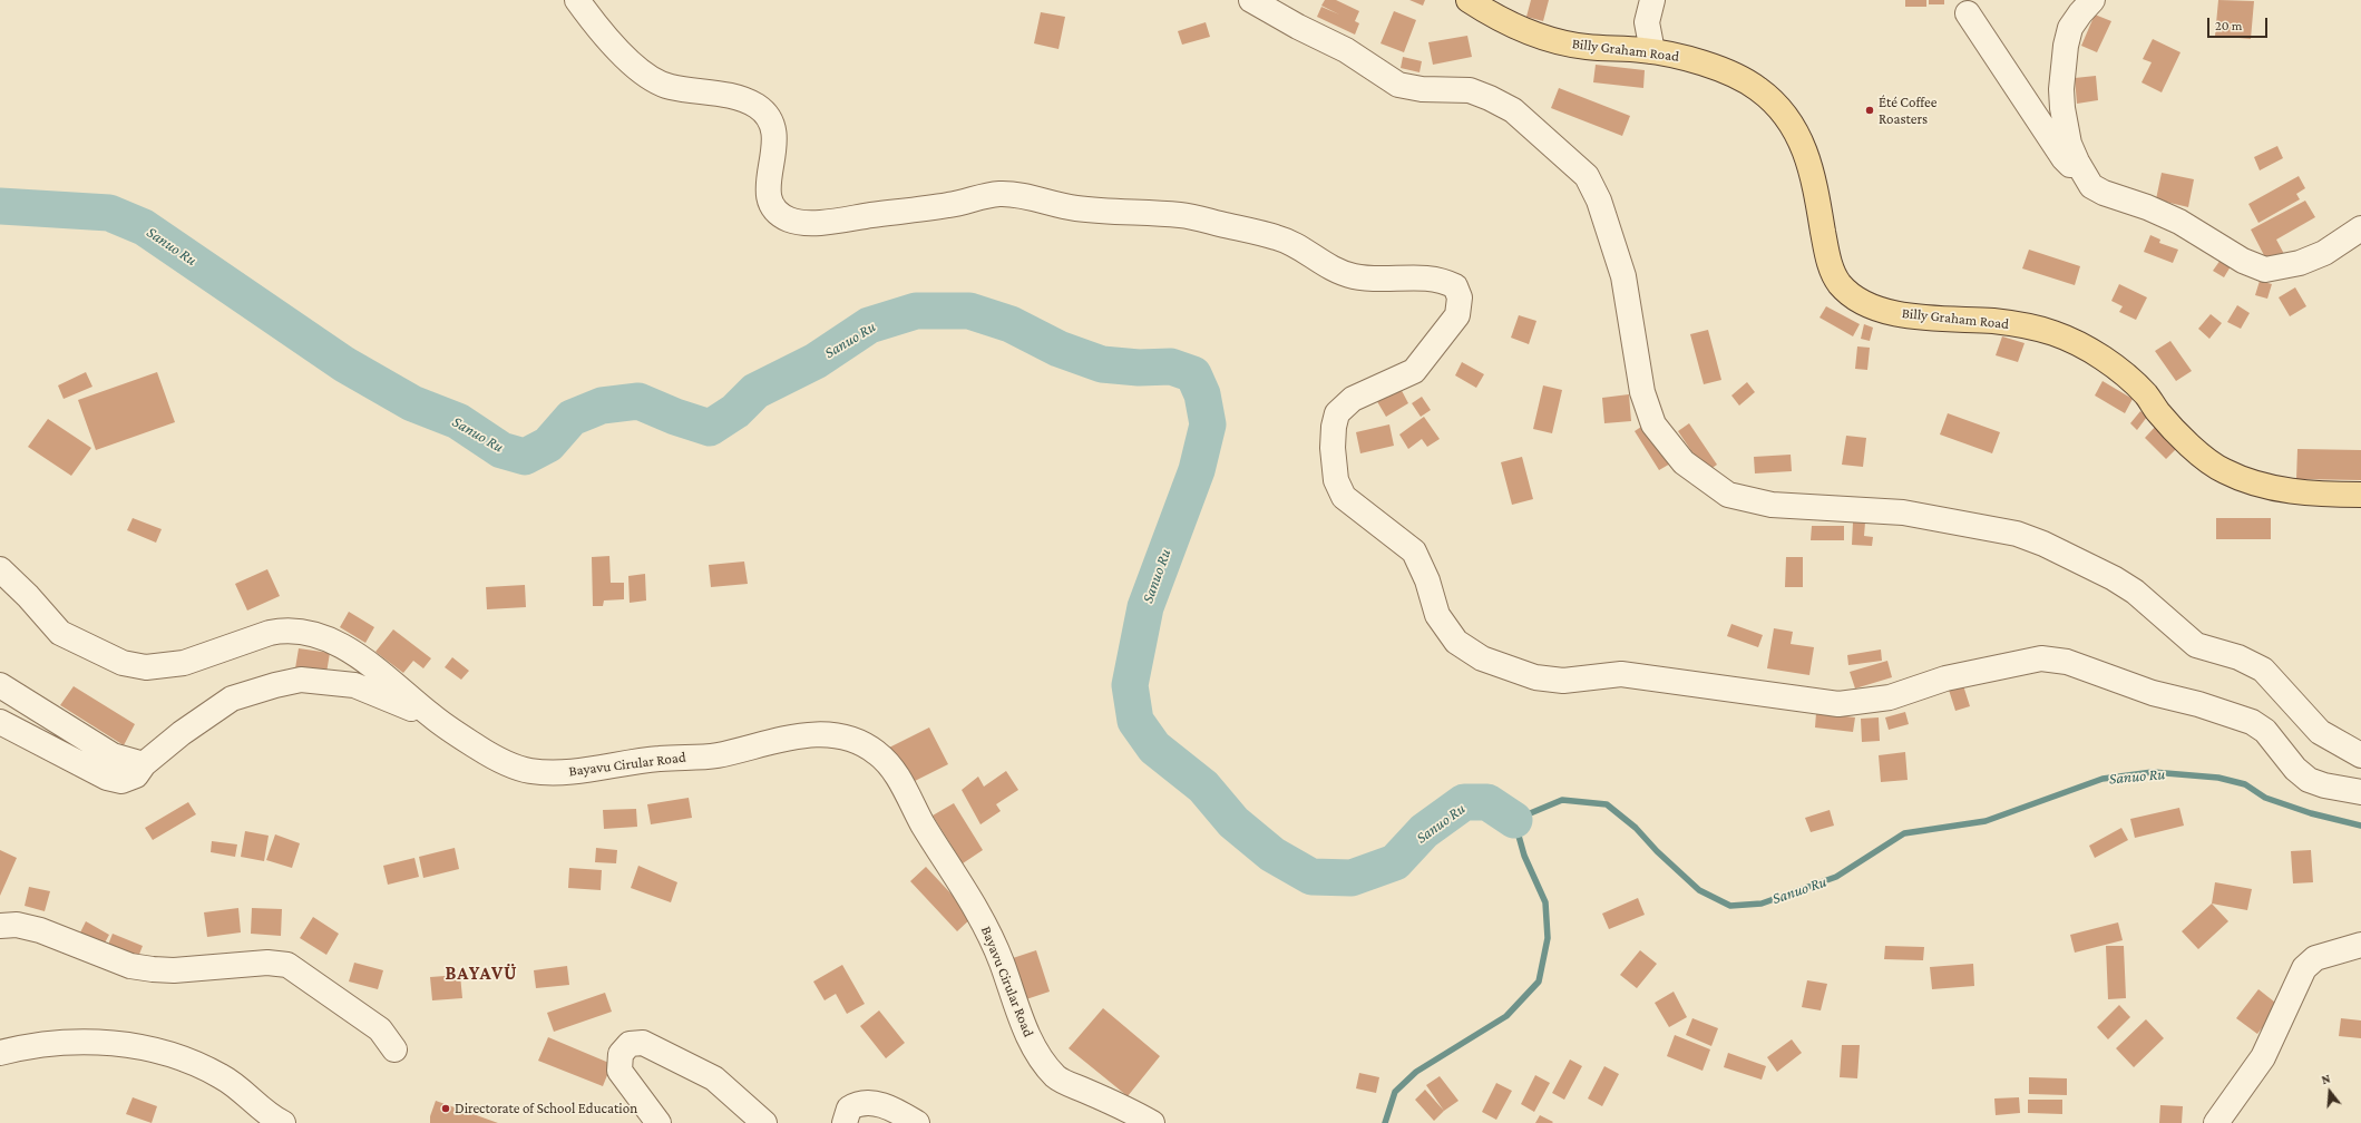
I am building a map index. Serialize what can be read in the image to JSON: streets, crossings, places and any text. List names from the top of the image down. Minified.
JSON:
{"streets":{"main road":["Billy Graham Road"],"street":["Bayavu Cirular Road"]},"districts":["BAYAVÜ"],"water":["Sanuo Ru"],"places":["Été Coffee Roasters","Directorate of School Education"],"scale_bar":"20 m","north":"top"}
